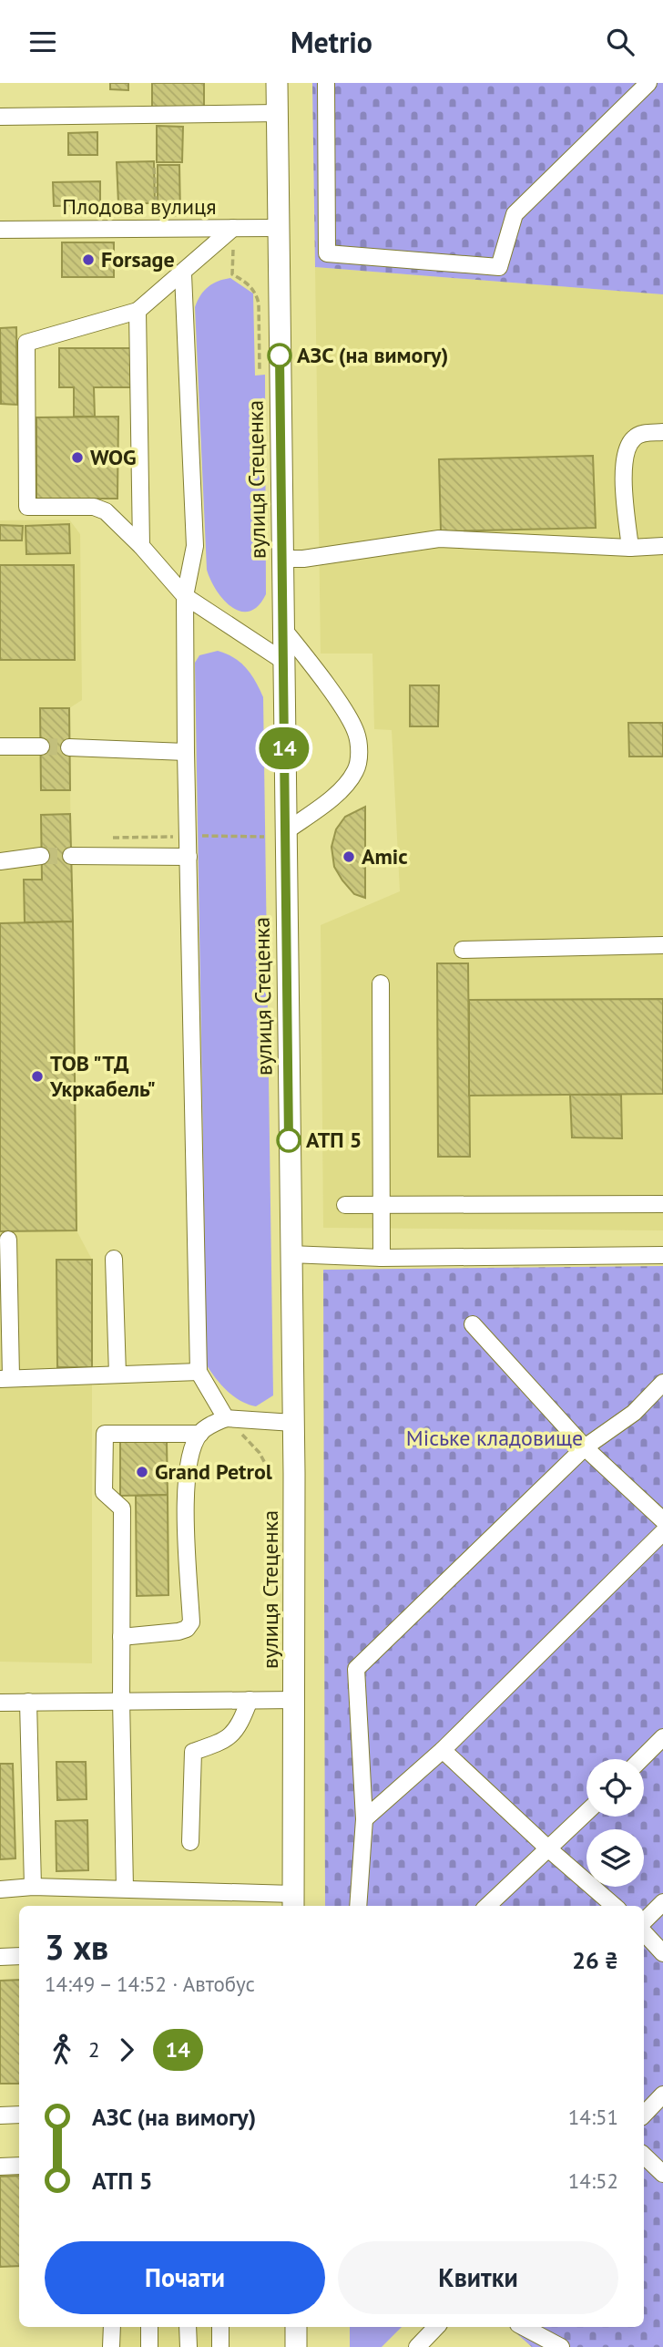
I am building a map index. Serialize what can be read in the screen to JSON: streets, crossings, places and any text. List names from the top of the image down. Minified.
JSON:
{"streets":{"main road":["вулиця Стеценка"],"street":["Плодова вулиця"]},"crossings":[["Плодова вулиця","вулиця Стеценка"]],"parks":["Міське кладовище"],"places":["Forsage","АЗС (на вимогу)","WOG","Amic","ТОВ \"ТД Укркабель\"","АТП 5","Grand Petrol"],"lines":["bus line 14"],"page":{"header":"Metrio","on_map":"14","heading":["3 хв","14:49 – 14:52 · Автобус","26 ₴"],"legs":["2","14"],"list":[{"name":"АЗС (на вимогу)","value":"14:51"},{"name":"АТП 5","value":"14:52"}],"buttons":["Почати","Квитки"]}}
